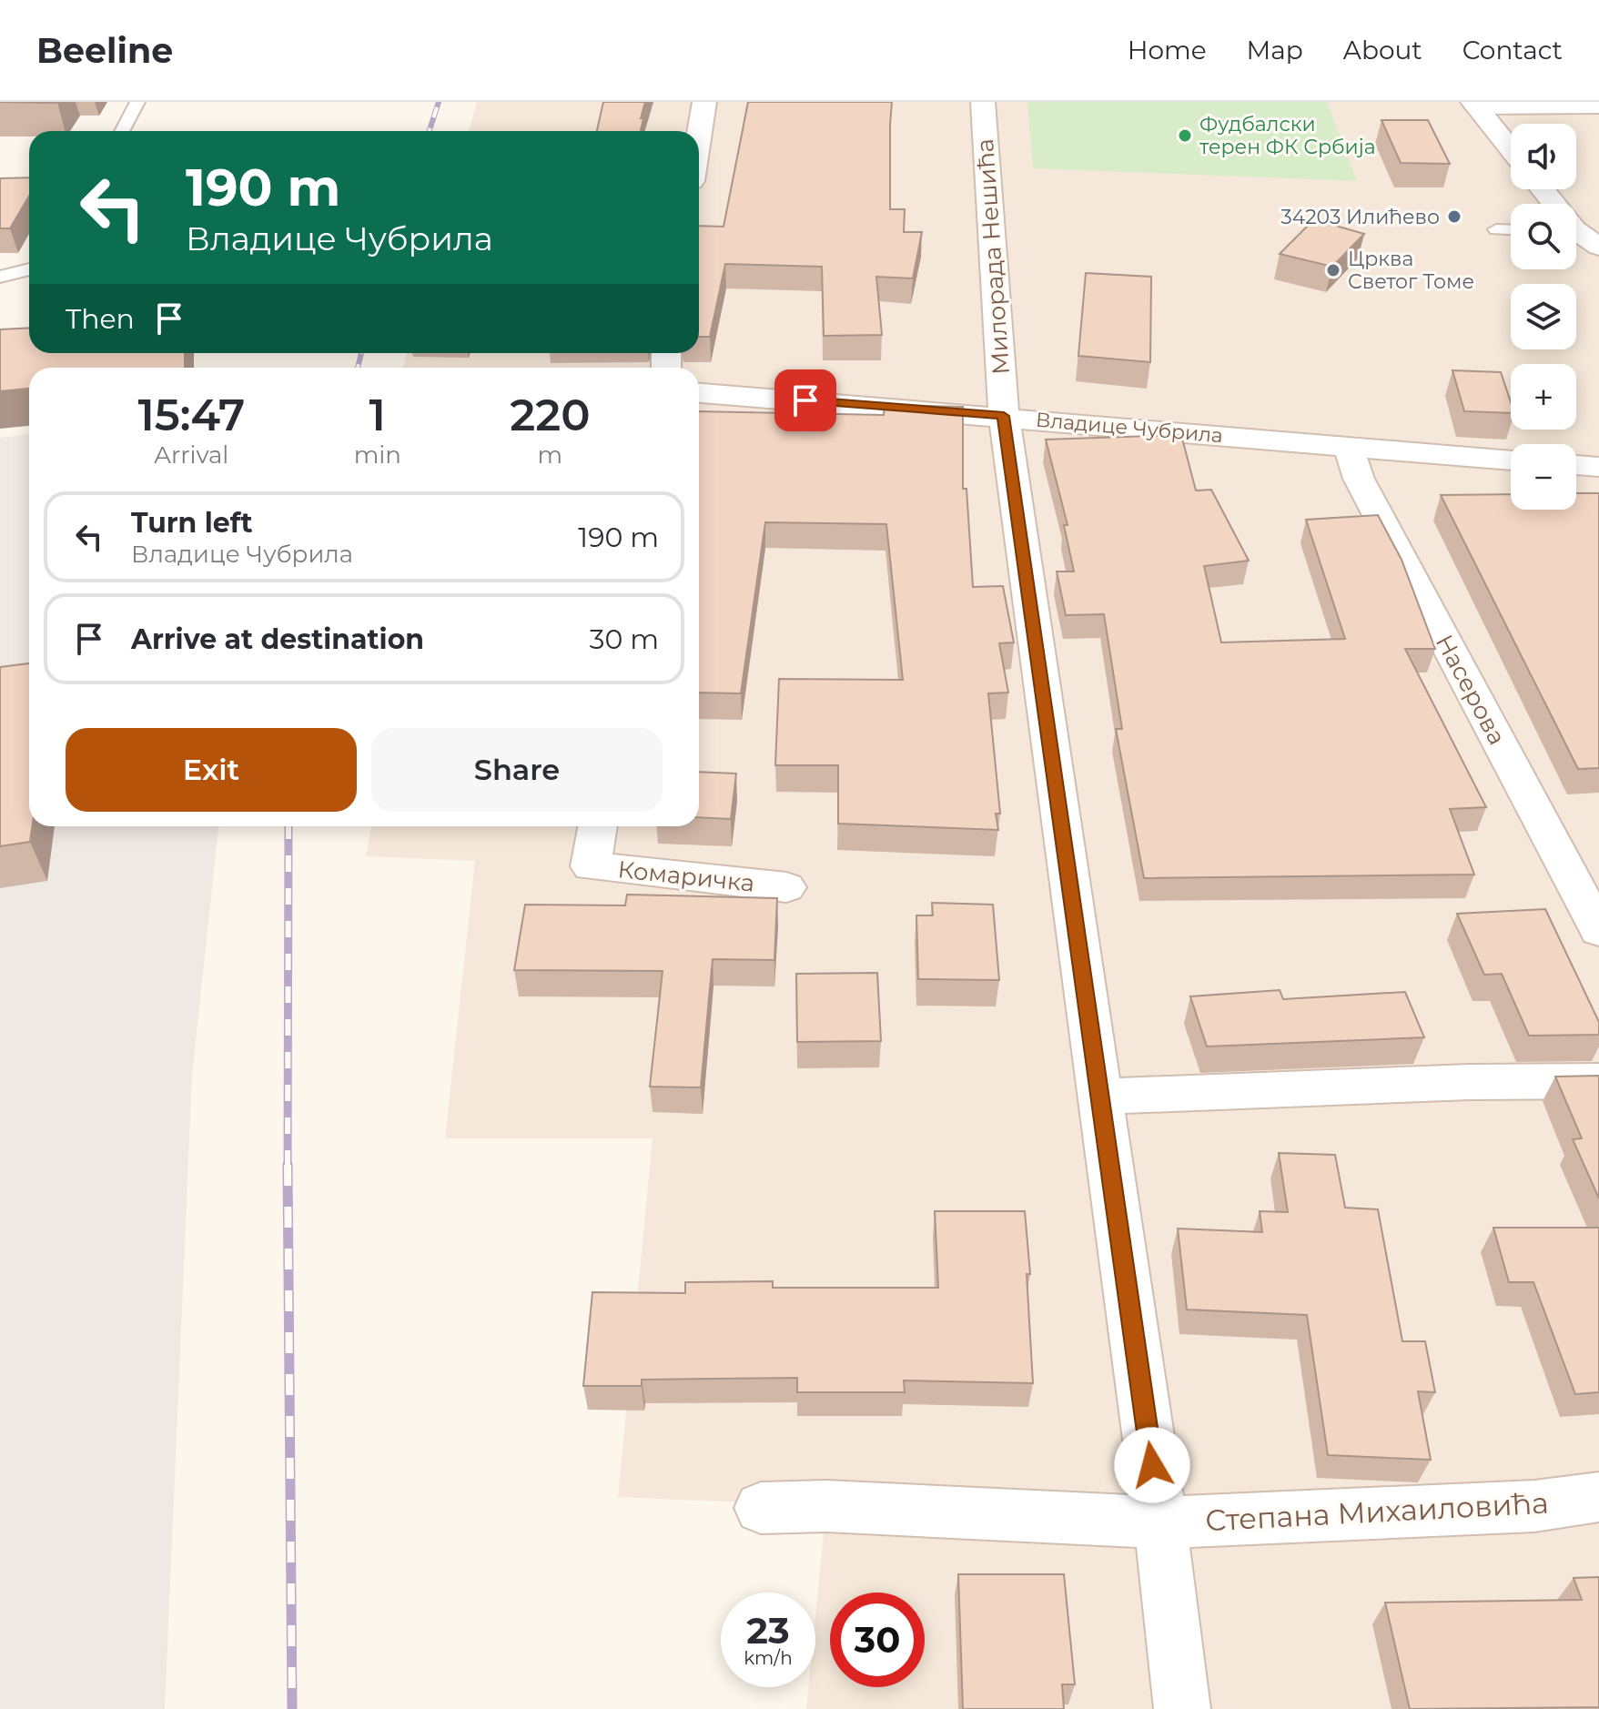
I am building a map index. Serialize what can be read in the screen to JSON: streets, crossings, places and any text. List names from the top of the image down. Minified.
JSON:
{"streets":{"street":["Милорада Нешића","Владице Чубрила","Насерова","Комаричка","Степана Михаиловића"]},"crossings":[["Милорада Нешића","Владице Чубрила"],["Милорада Нешића","Степана Михаиловића"],["Владице Чубрила","Насерова"]],"places":["Фудбалски терен ФК Србија","34203 Илићево","Црква Светог Томе"],"page":{"header":"Beeline","nav":["Home","Map","About","Contact"],"map_buttons":["+","−"],"turn":["190 m","Владице Чубрила"],"then":"Then","eta":["15:47","Arrival","1","min","220","m"],"list":[{"name":"Turn left","note":"Владице Чубрила","value":"190 m"},{"name":"Arrive at destination","value":"30 m"}],"buttons":["Exit","Share"],"speed":"23 km/h","limit":"30"}}
